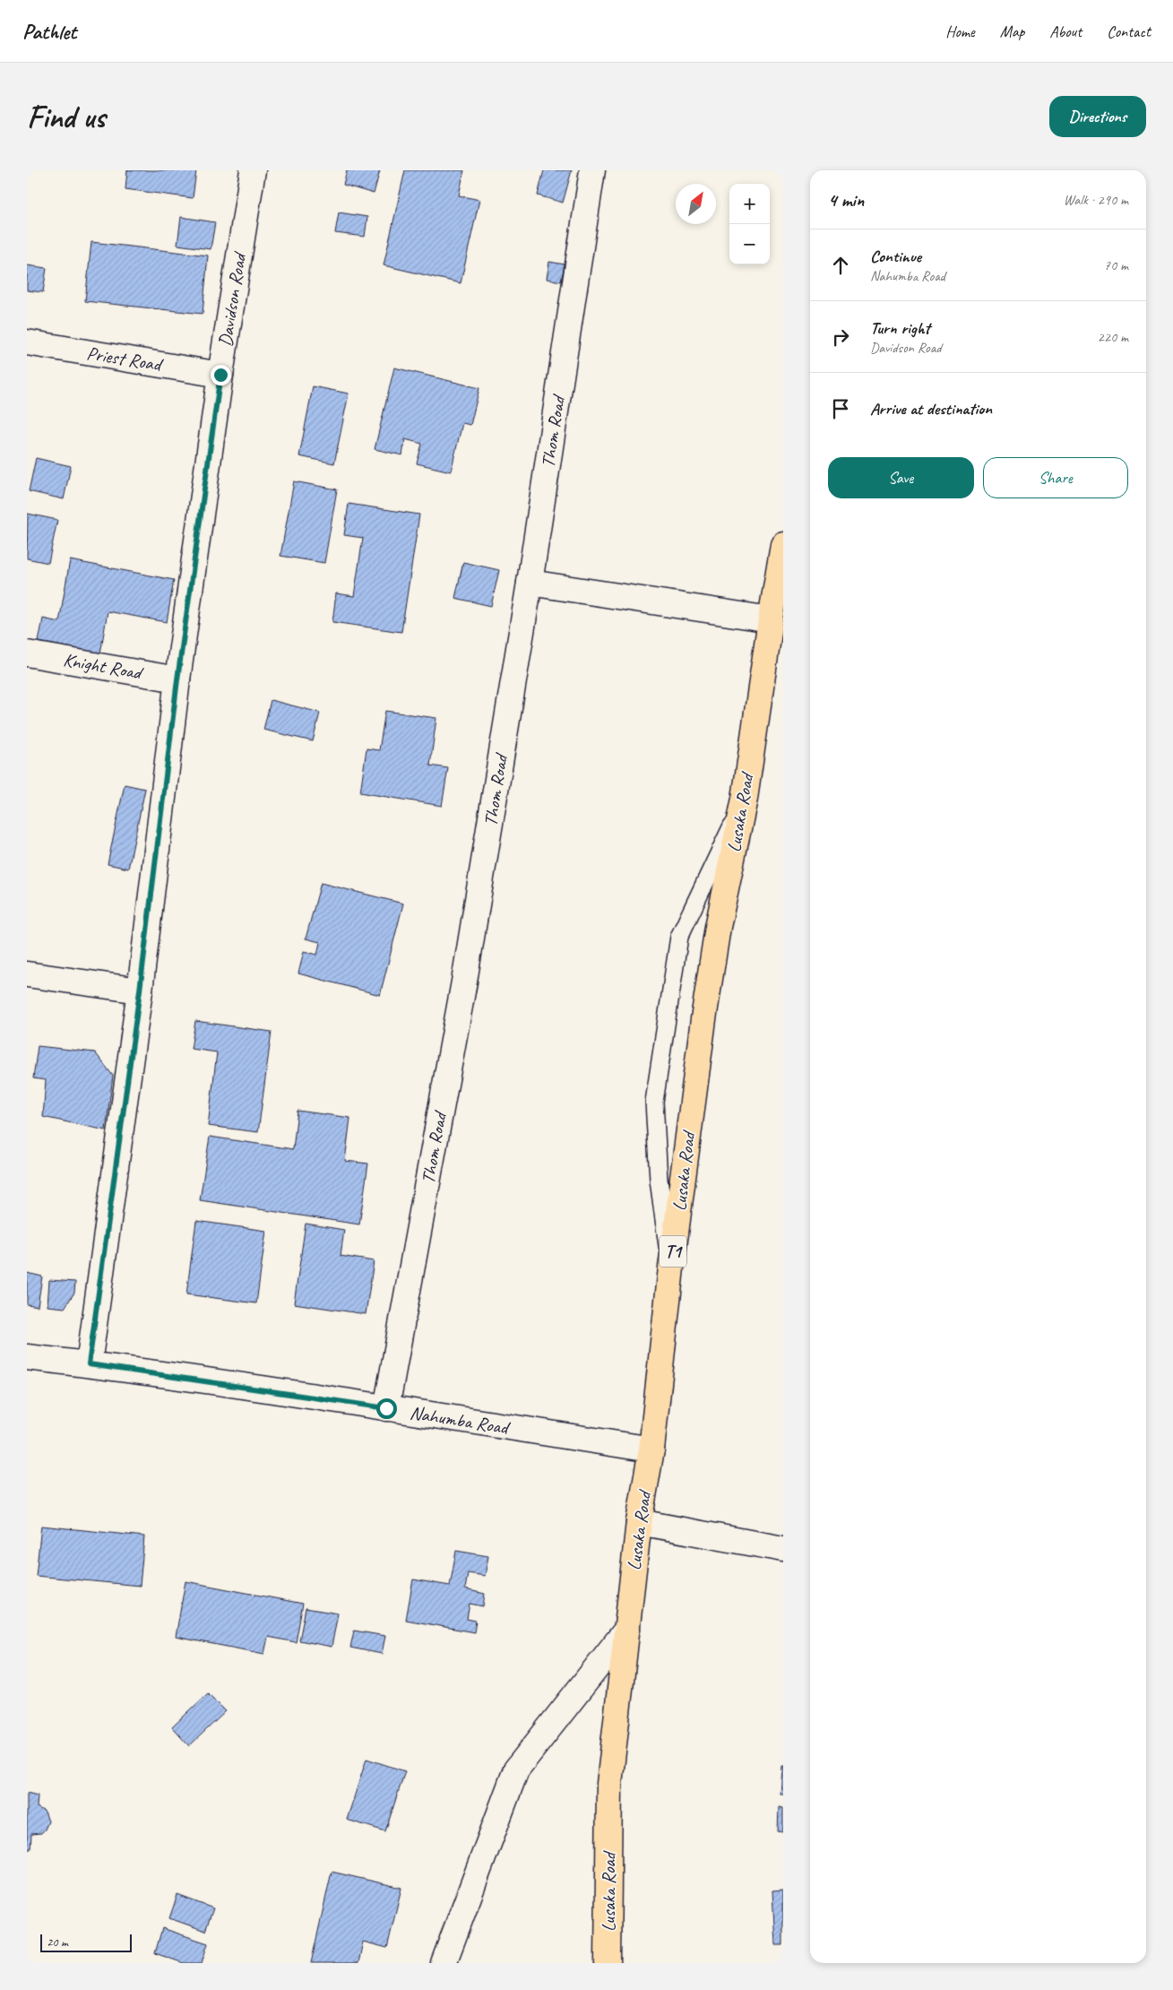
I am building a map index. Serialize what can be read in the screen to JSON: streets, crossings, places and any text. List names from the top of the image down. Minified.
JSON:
{"streets":{"highway":["Lusaka Road","T1"],"street":["Davidson Road","Priest Road","Thom Road","Knight Road","Nahumba Road"]},"crossings":[["Davidson Road","Priest Road"],["Davidson Road","Knight Road"],["Davidson Road","Nahumba Road"],["Thom Road","Nahumba Road"],["Lusaka Road","Nahumba Road"]],"scale_bar":"20 m","north":"top right","page":{"header":"Pathlet","nav":["Home","Map","About","Contact"],"buttons":["Directions",["Save","Share"]],"title":"Find us","heading":["4 min","Walk · 290 m"],"map_buttons":["+","−"],"list":[["Continue","Nahumba Road","70 m"],["Turn right","Davidson Road","220 m"],"Arrive at destination"],"scale":"20 m"}}
